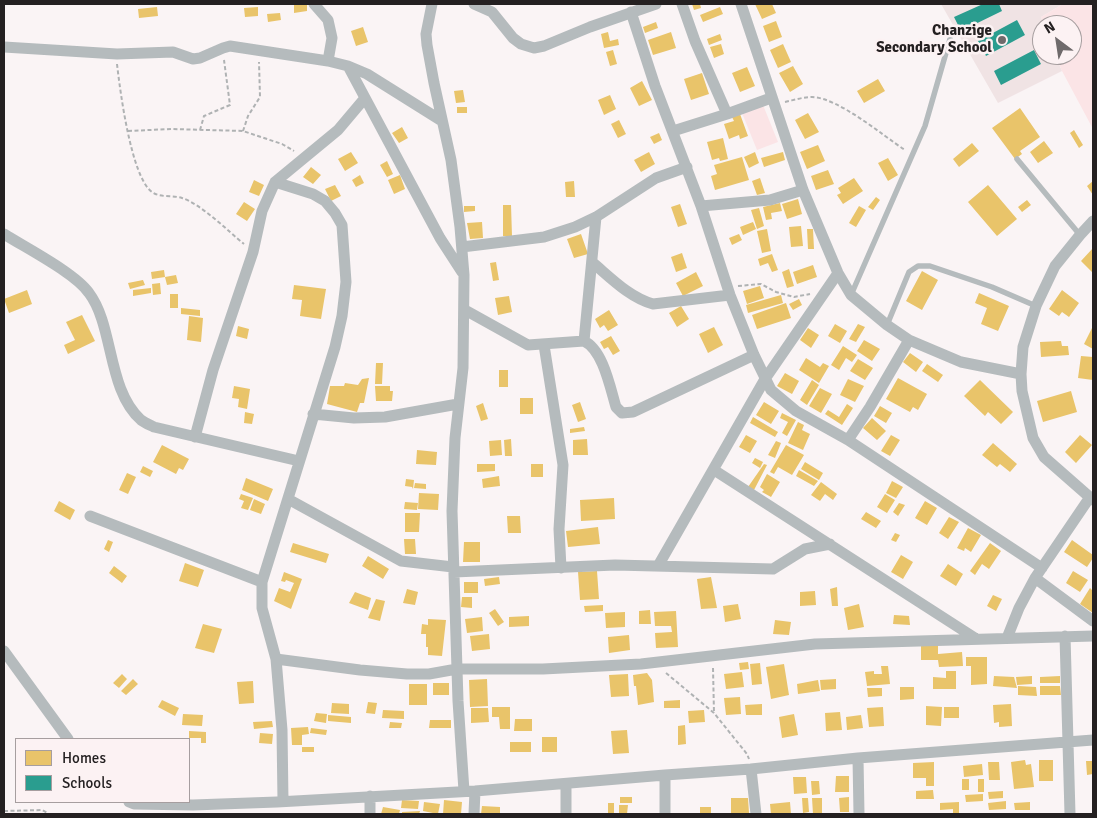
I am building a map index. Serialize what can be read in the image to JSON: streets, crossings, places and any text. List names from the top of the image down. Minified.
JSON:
{"places":["Chanzige Secondary School"],"legend":["Homes","Schools"],"north":"top left"}
